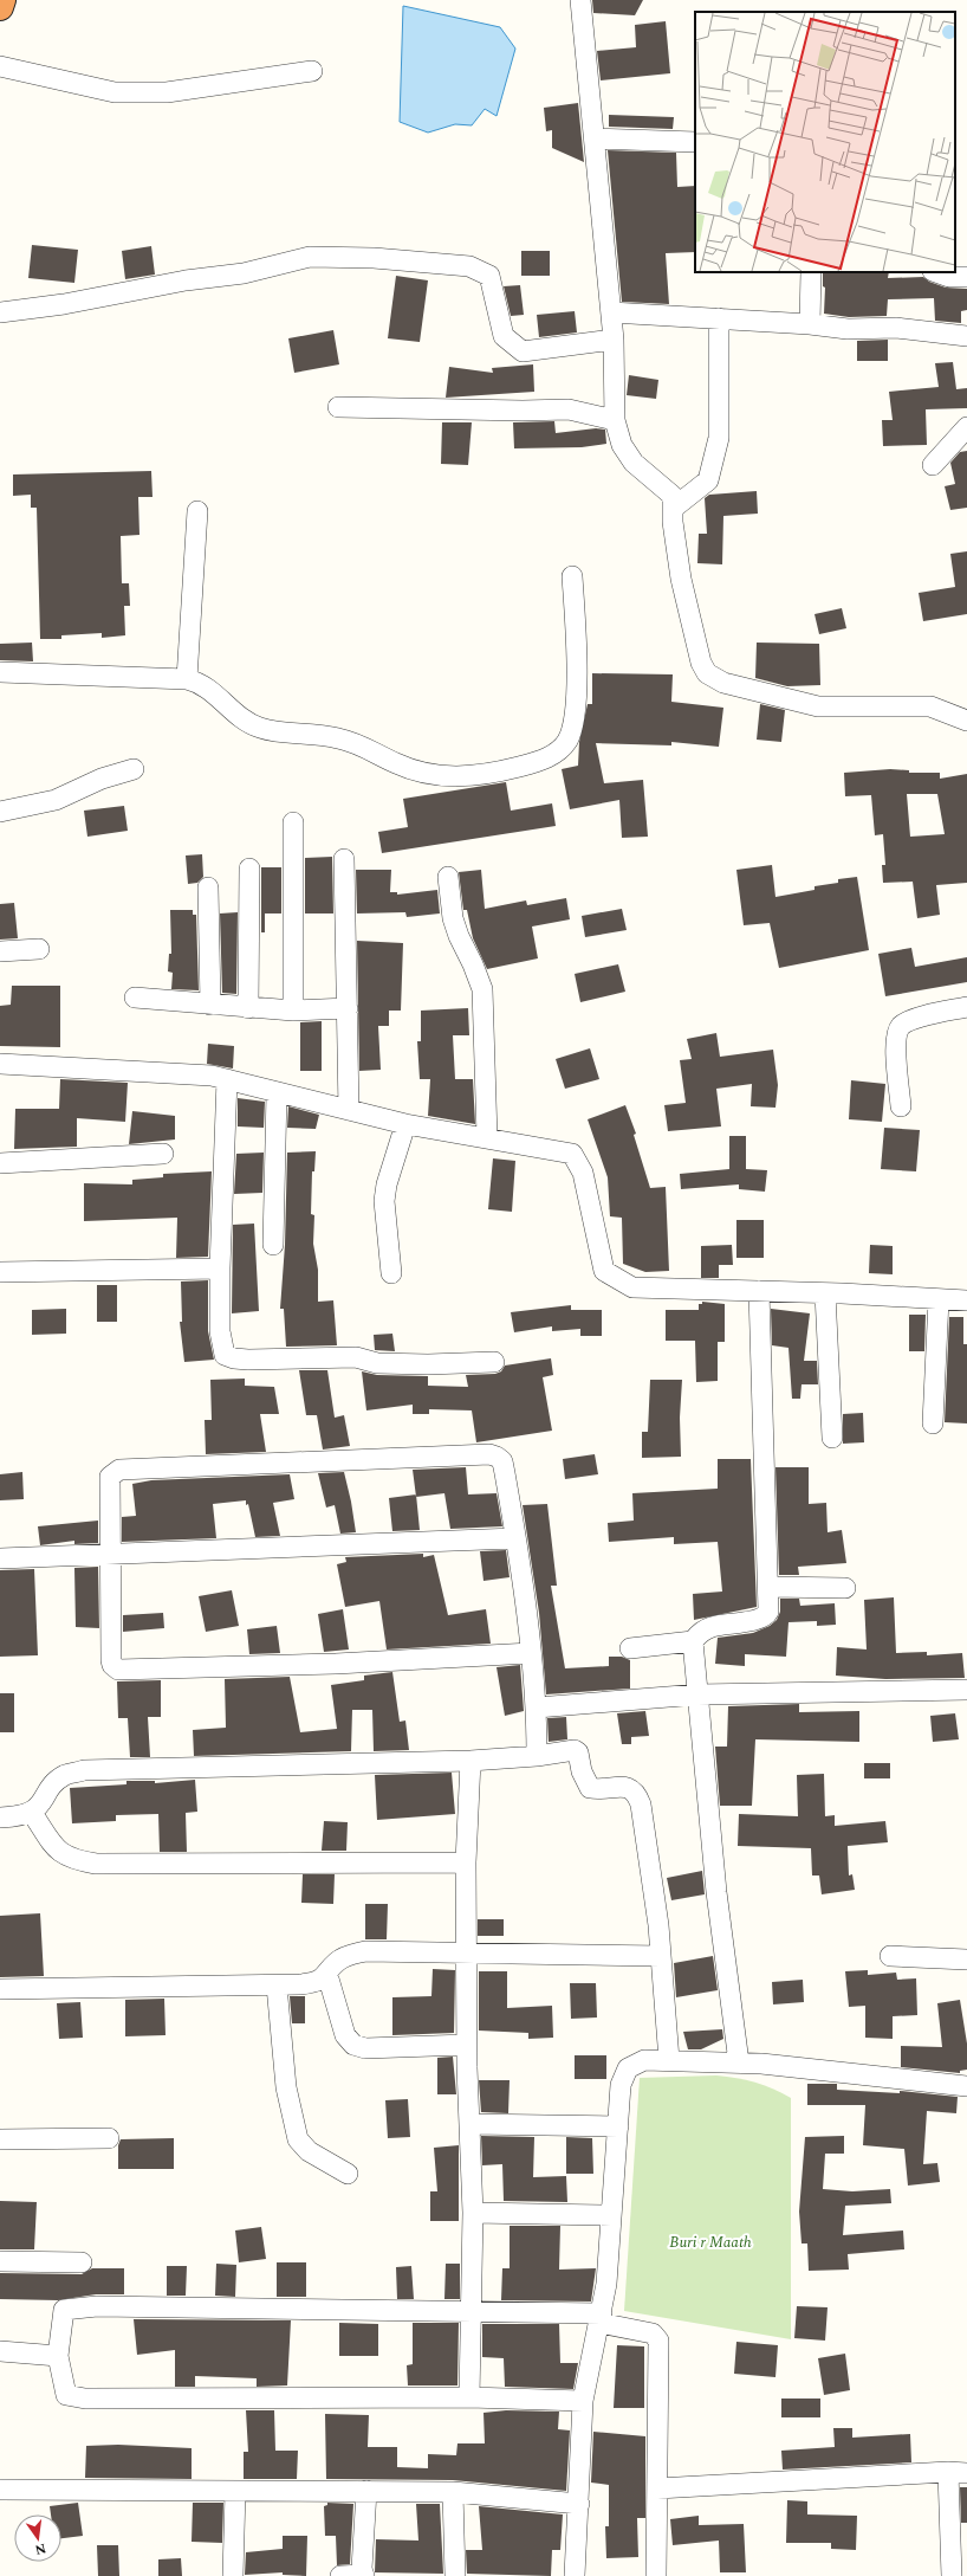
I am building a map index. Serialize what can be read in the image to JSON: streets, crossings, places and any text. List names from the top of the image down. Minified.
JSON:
{"parks":["Buri r Maath"],"north":"bottom"}
